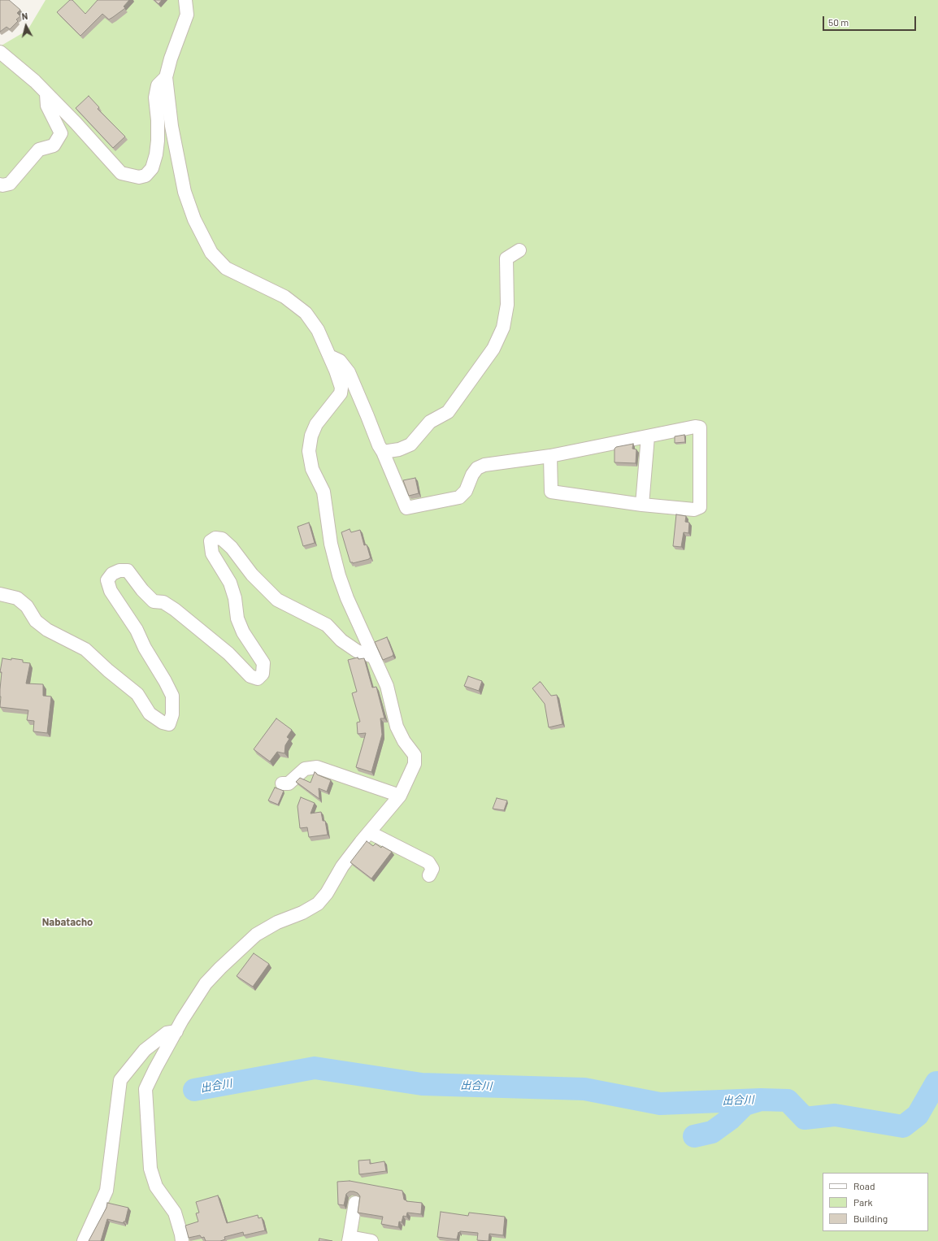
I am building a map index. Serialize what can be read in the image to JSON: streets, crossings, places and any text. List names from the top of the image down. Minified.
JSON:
{"districts":["Nabatacho"],"water":["出合川"],"legend":["Road","Park","Building"],"scale_bar":"50 m","north":"top"}
